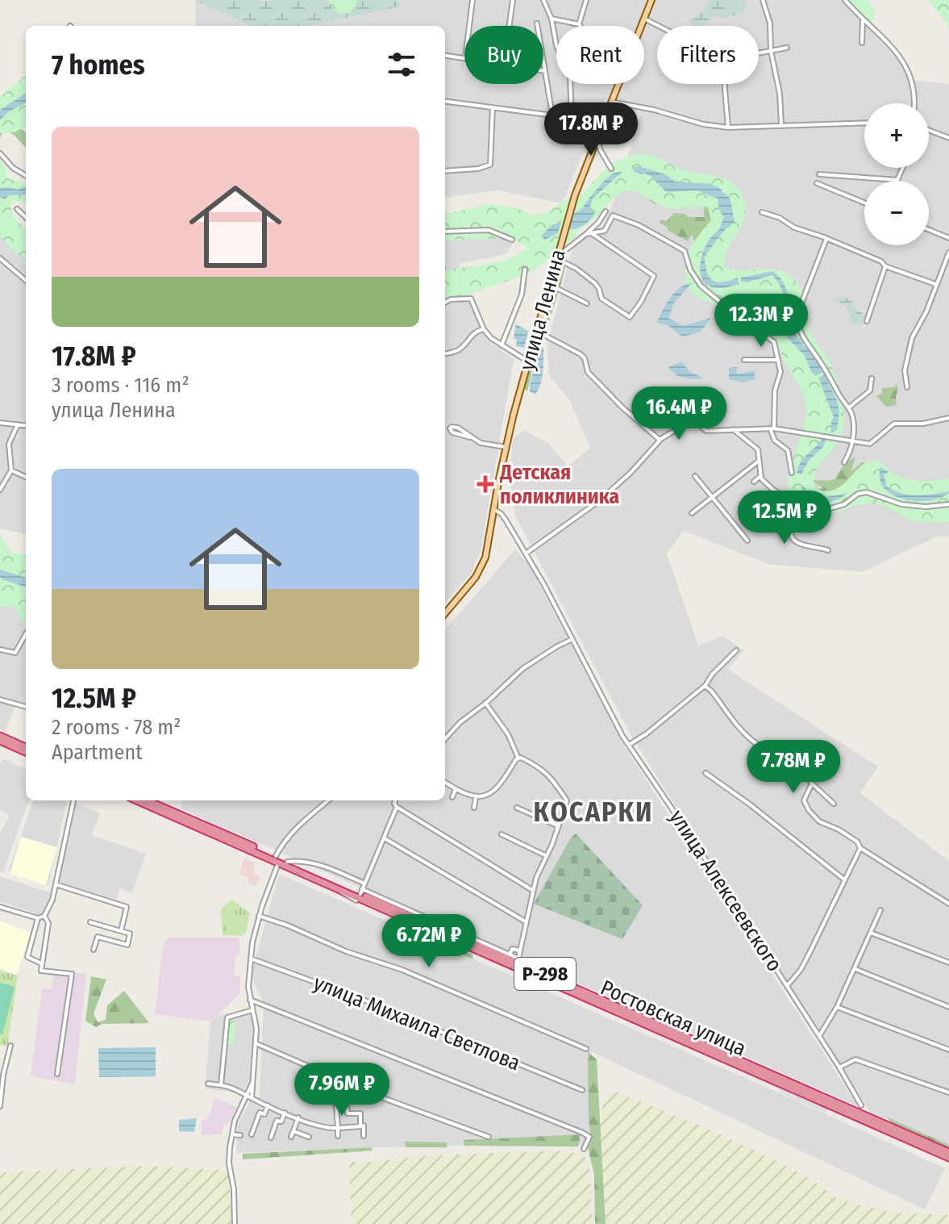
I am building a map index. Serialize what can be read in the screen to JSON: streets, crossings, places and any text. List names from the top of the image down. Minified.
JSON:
{"streets":{"highway":["Р-298","Ростовская улица"],"main road":["улица Ленина"],"street":["улица Алексеевского","улица Михаила Светлова"]},"crossings":[["улица Ленина","улица Алексеевского"],["улица Алексеевского","Ростовская улица"]],"districts":["КОСАРКИ"],"places":{"health":["Детская поликлиника"]},"page":{"chip":["Buy","Rent","Filters"],"heading":"7 homes","price":["17.8M ₽","12.3M ₽","16.4M ₽","12.5M ₽","7.78M ₽","6.72M ₽","7.96M ₽"],"map_buttons":["+","−"],"list":[{"name":"17.8M ₽","note":"3 rooms · 116 m² · улица Ленина"},{"name":"12.5M ₽","note":"2 rooms · 78 m² · Apartment"}]}}
